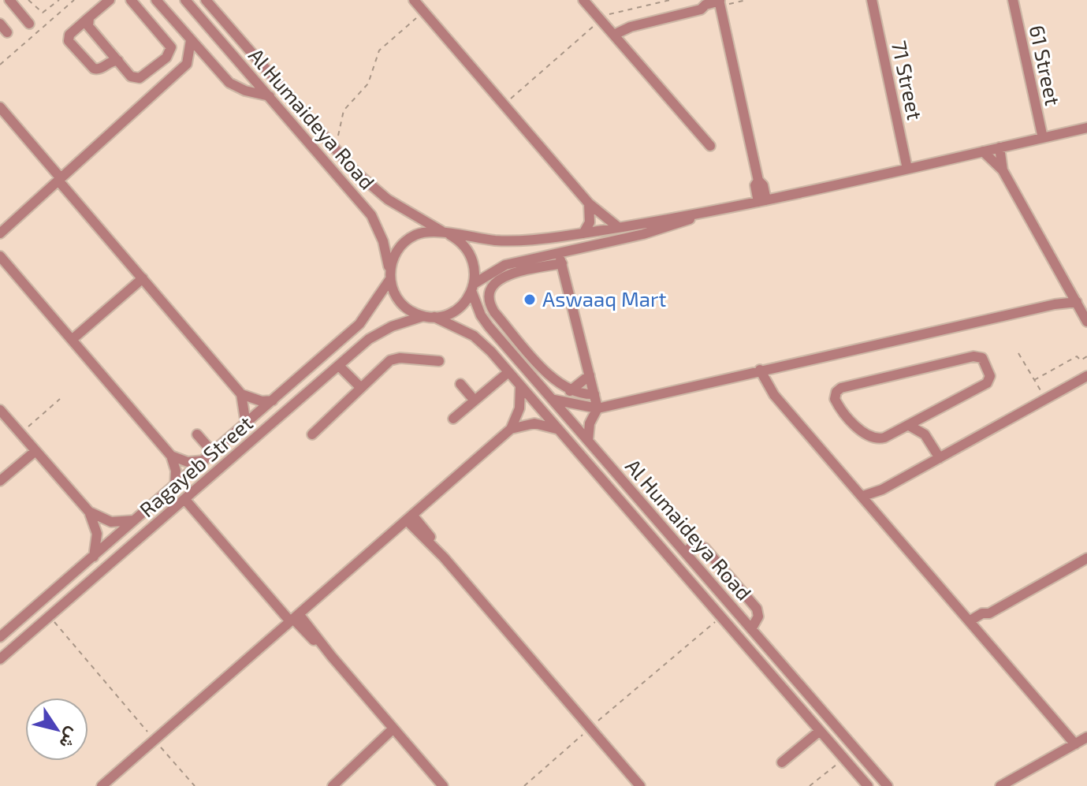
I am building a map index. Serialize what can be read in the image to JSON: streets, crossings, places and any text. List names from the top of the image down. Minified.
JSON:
{"streets":{"street":["61 Street","71 Street","Al Humaideya Road","Ragayeb Street"]},"crossings":[["Al Humaideya Road","Ragayeb Street"]],"places":["Aswaaq Mart"],"north":"bottom right"}
